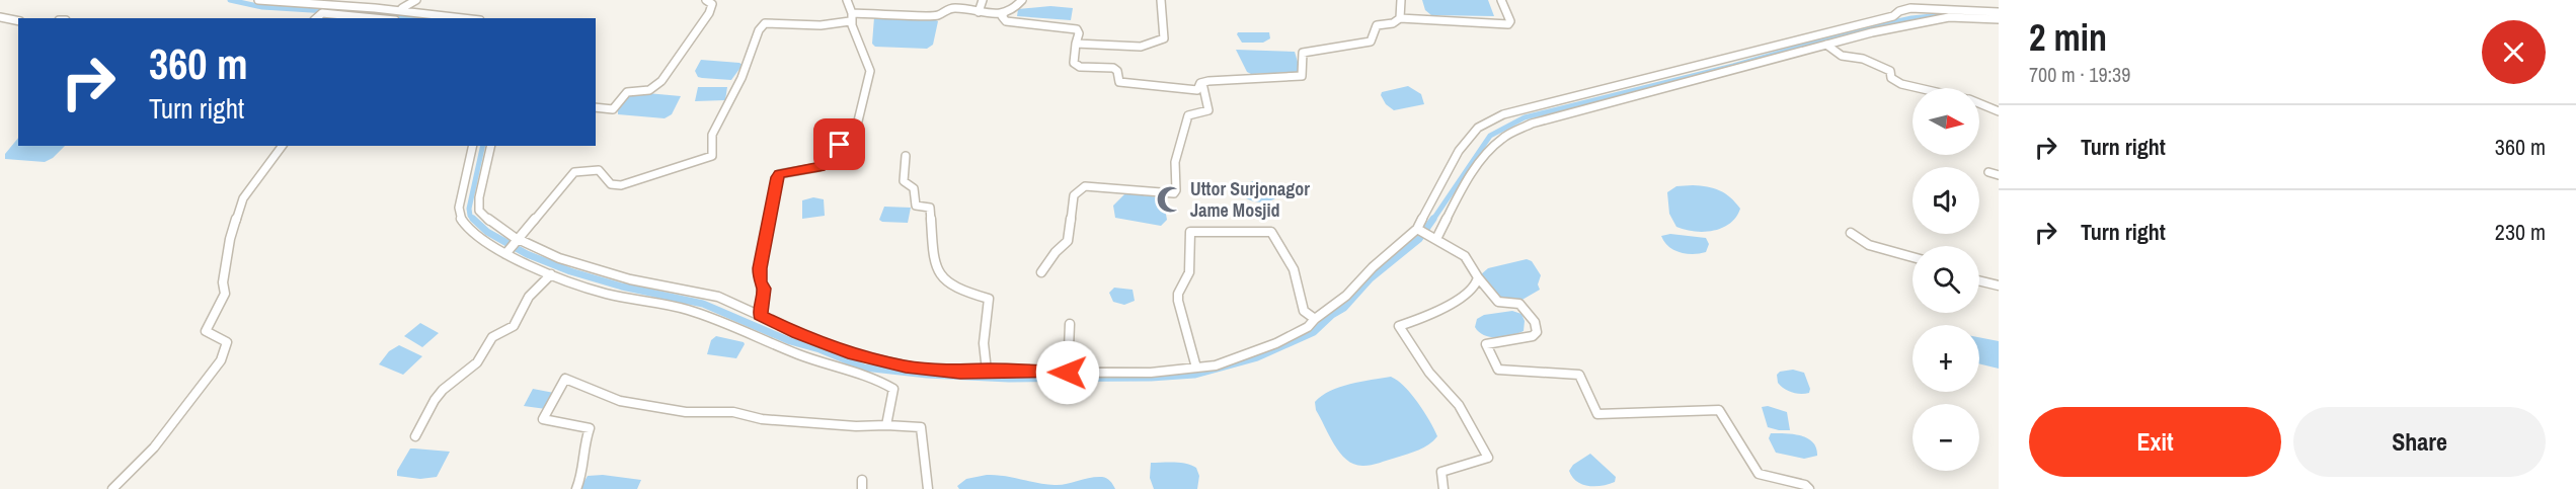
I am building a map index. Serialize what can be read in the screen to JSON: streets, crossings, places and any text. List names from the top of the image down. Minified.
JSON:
{"places":{"mosque":["Uttor Surjonagor Jame Mosjid"]},"north":"right","page":{"heading":["2 min","700 m · 19:39"],"turn":["360 m","Turn right"],"map_buttons":["+","−"],"list":[{"name":"Turn right","value":"360 m"},{"name":"Turn right","value":"230 m"}],"buttons":["Exit","Share"]}}
